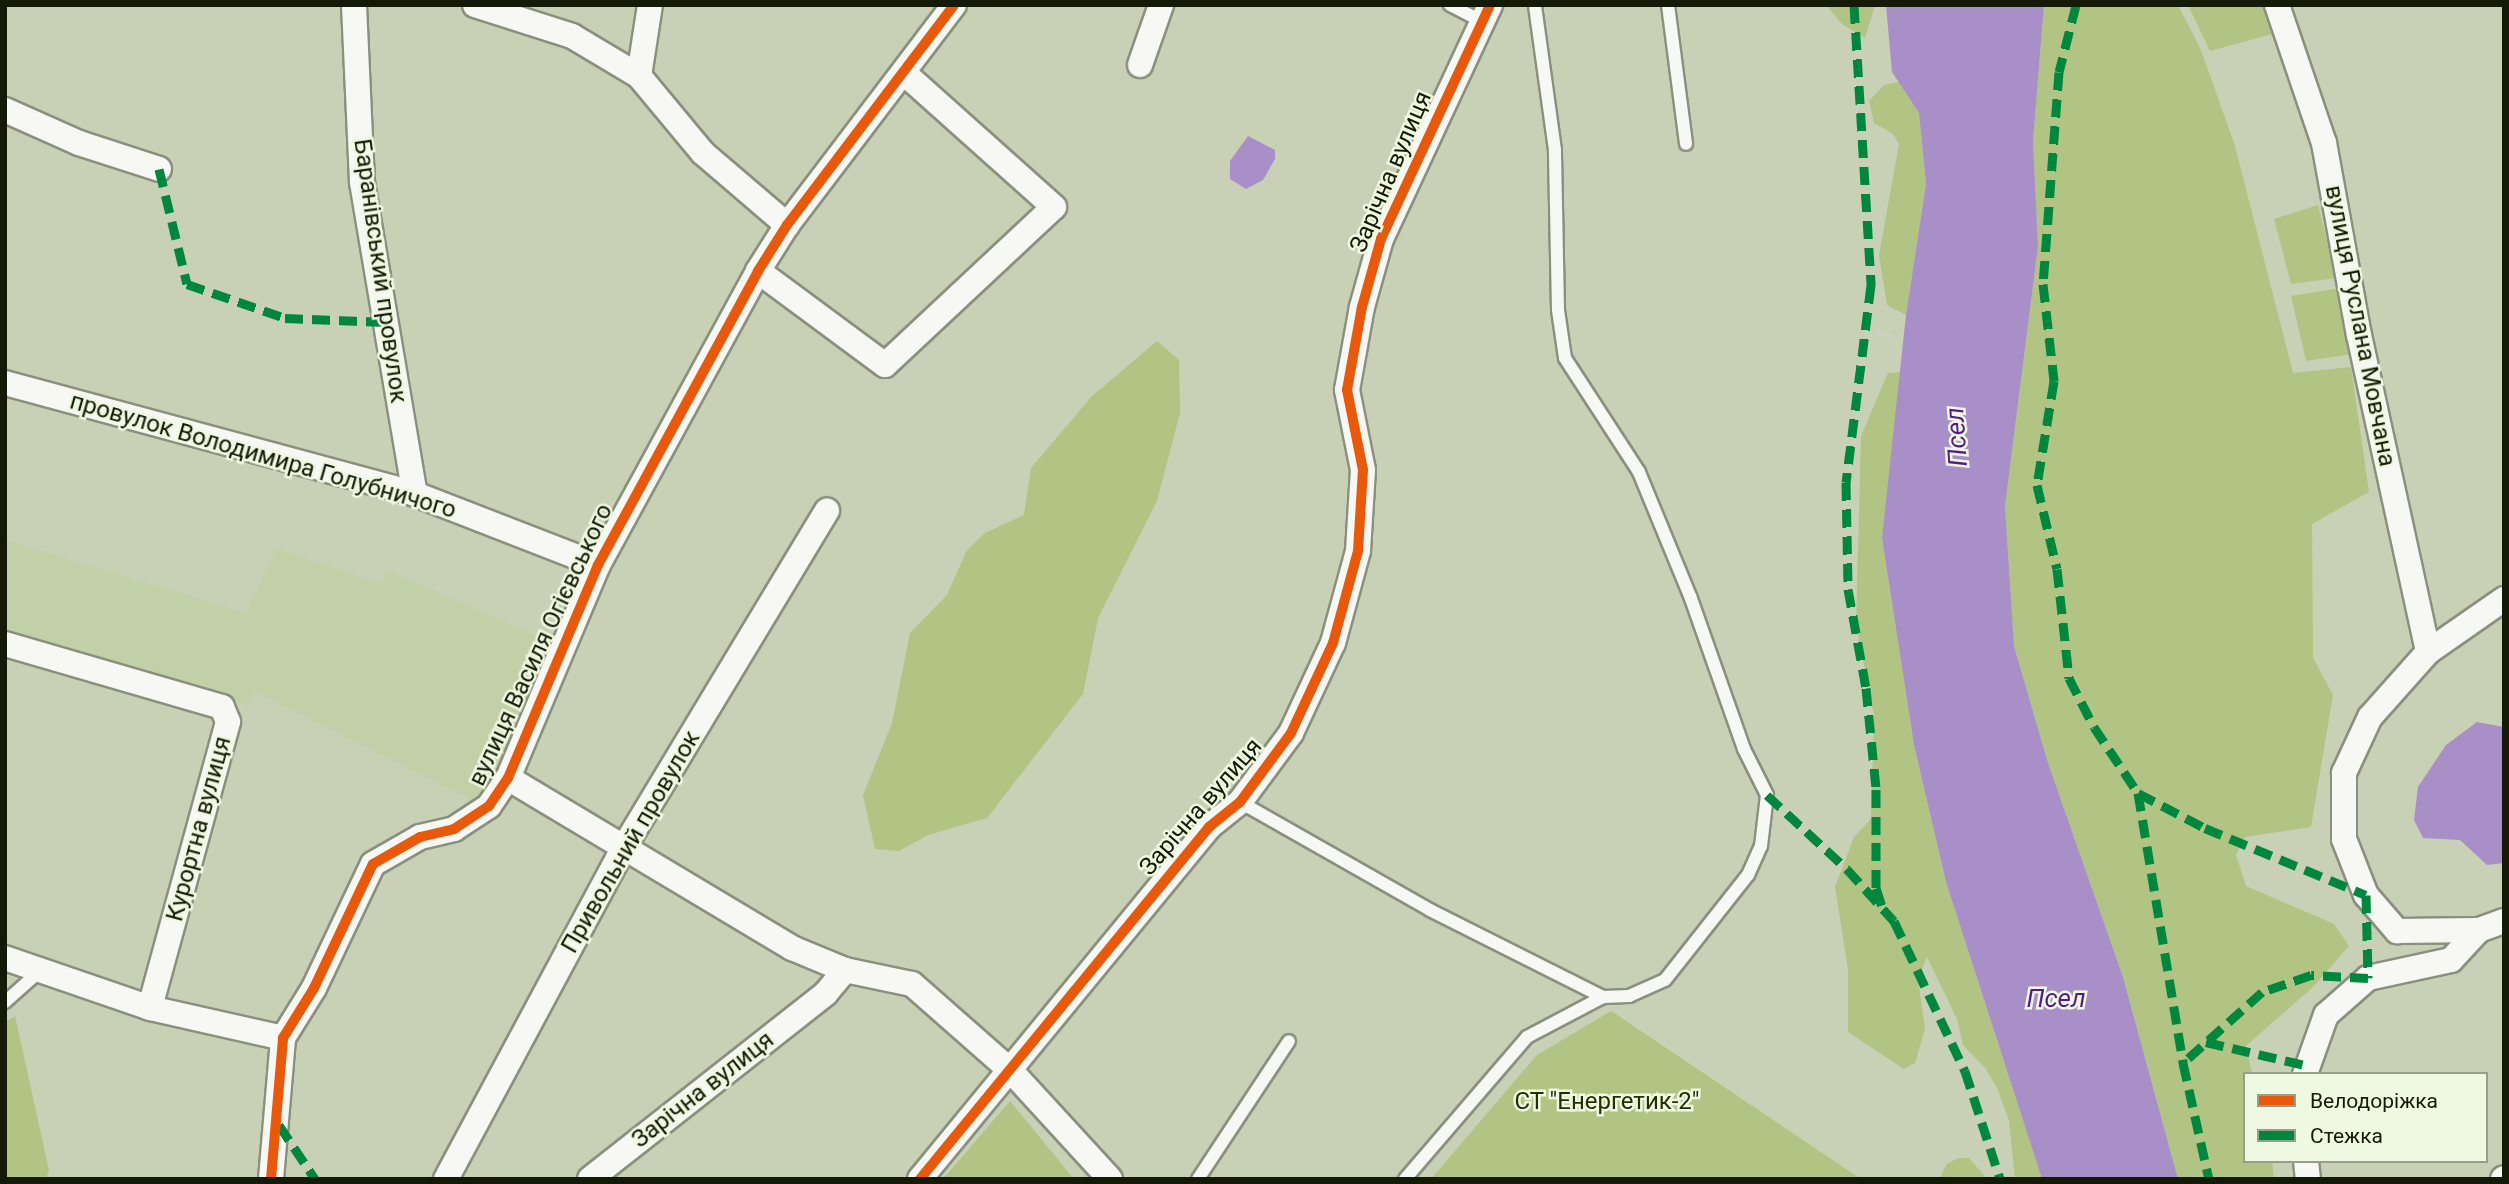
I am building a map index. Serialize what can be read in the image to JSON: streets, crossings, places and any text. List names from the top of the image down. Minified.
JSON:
{"streets":{"street":["Зарічна вулиця","Баранівський провулок","вулиця Руслана Мовчана","провулок Володимира Голубничого","вулиця Василя Огієвського","Курортна вулиця","Привольний провулок"]},"crossings":[["Баранівський провулок","провулок Володимира Голубничого"],["провулок Володимира Голубничого","вулиця Василя Огієвського"]],"water":["Псел"],"parks":["СТ \"Енергетик-2\""],"legend":["Велодоріжка","Стежка"]}
